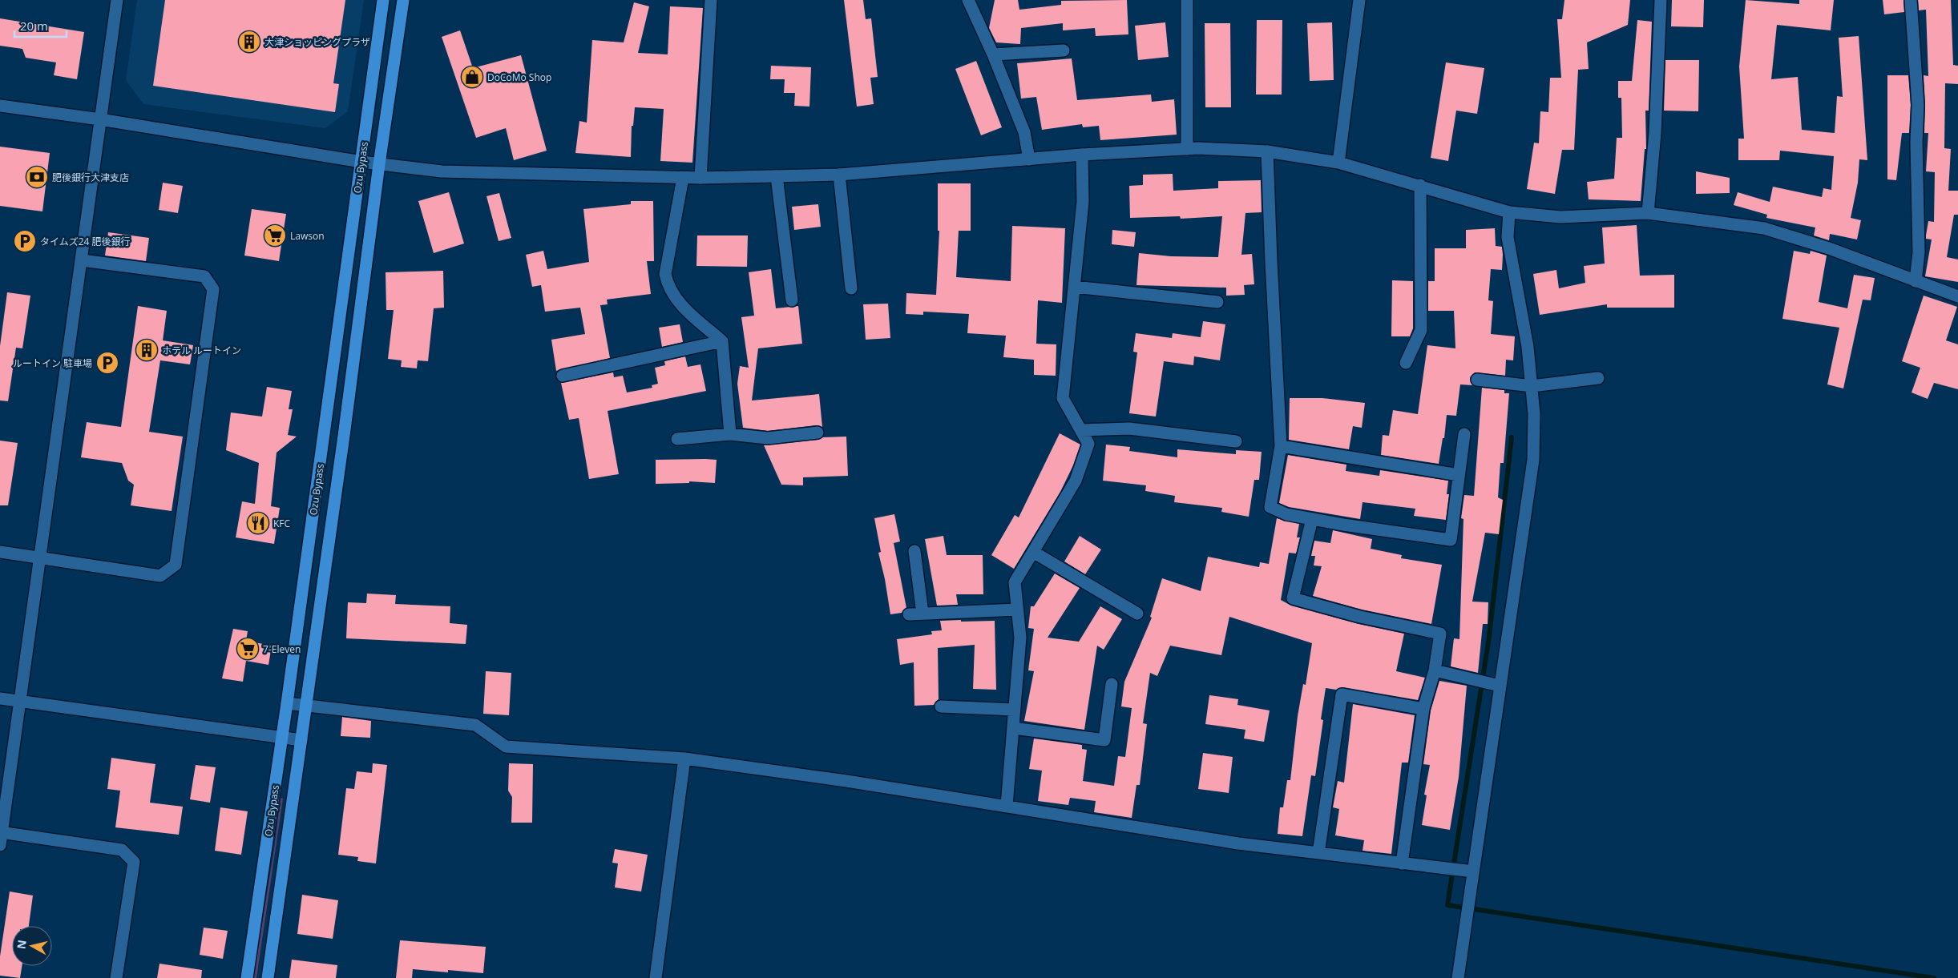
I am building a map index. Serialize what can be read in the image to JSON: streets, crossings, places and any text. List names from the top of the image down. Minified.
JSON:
{"streets":{"highway":["Ozu Bypass"]},"places":{"building":["大津ショッピングプラザ","ホテル ルートイン"],"shop":["DoCoMo Shop"],"bank":["肥後銀行大津支店"],"supermarket":["Lawson","7-Eleven"],"parking":["タイムズ24 肥後銀行","ルートイン 駐車場"],"restaurant":["KFC"]},"scale_bar":"20 m","north":"left"}
